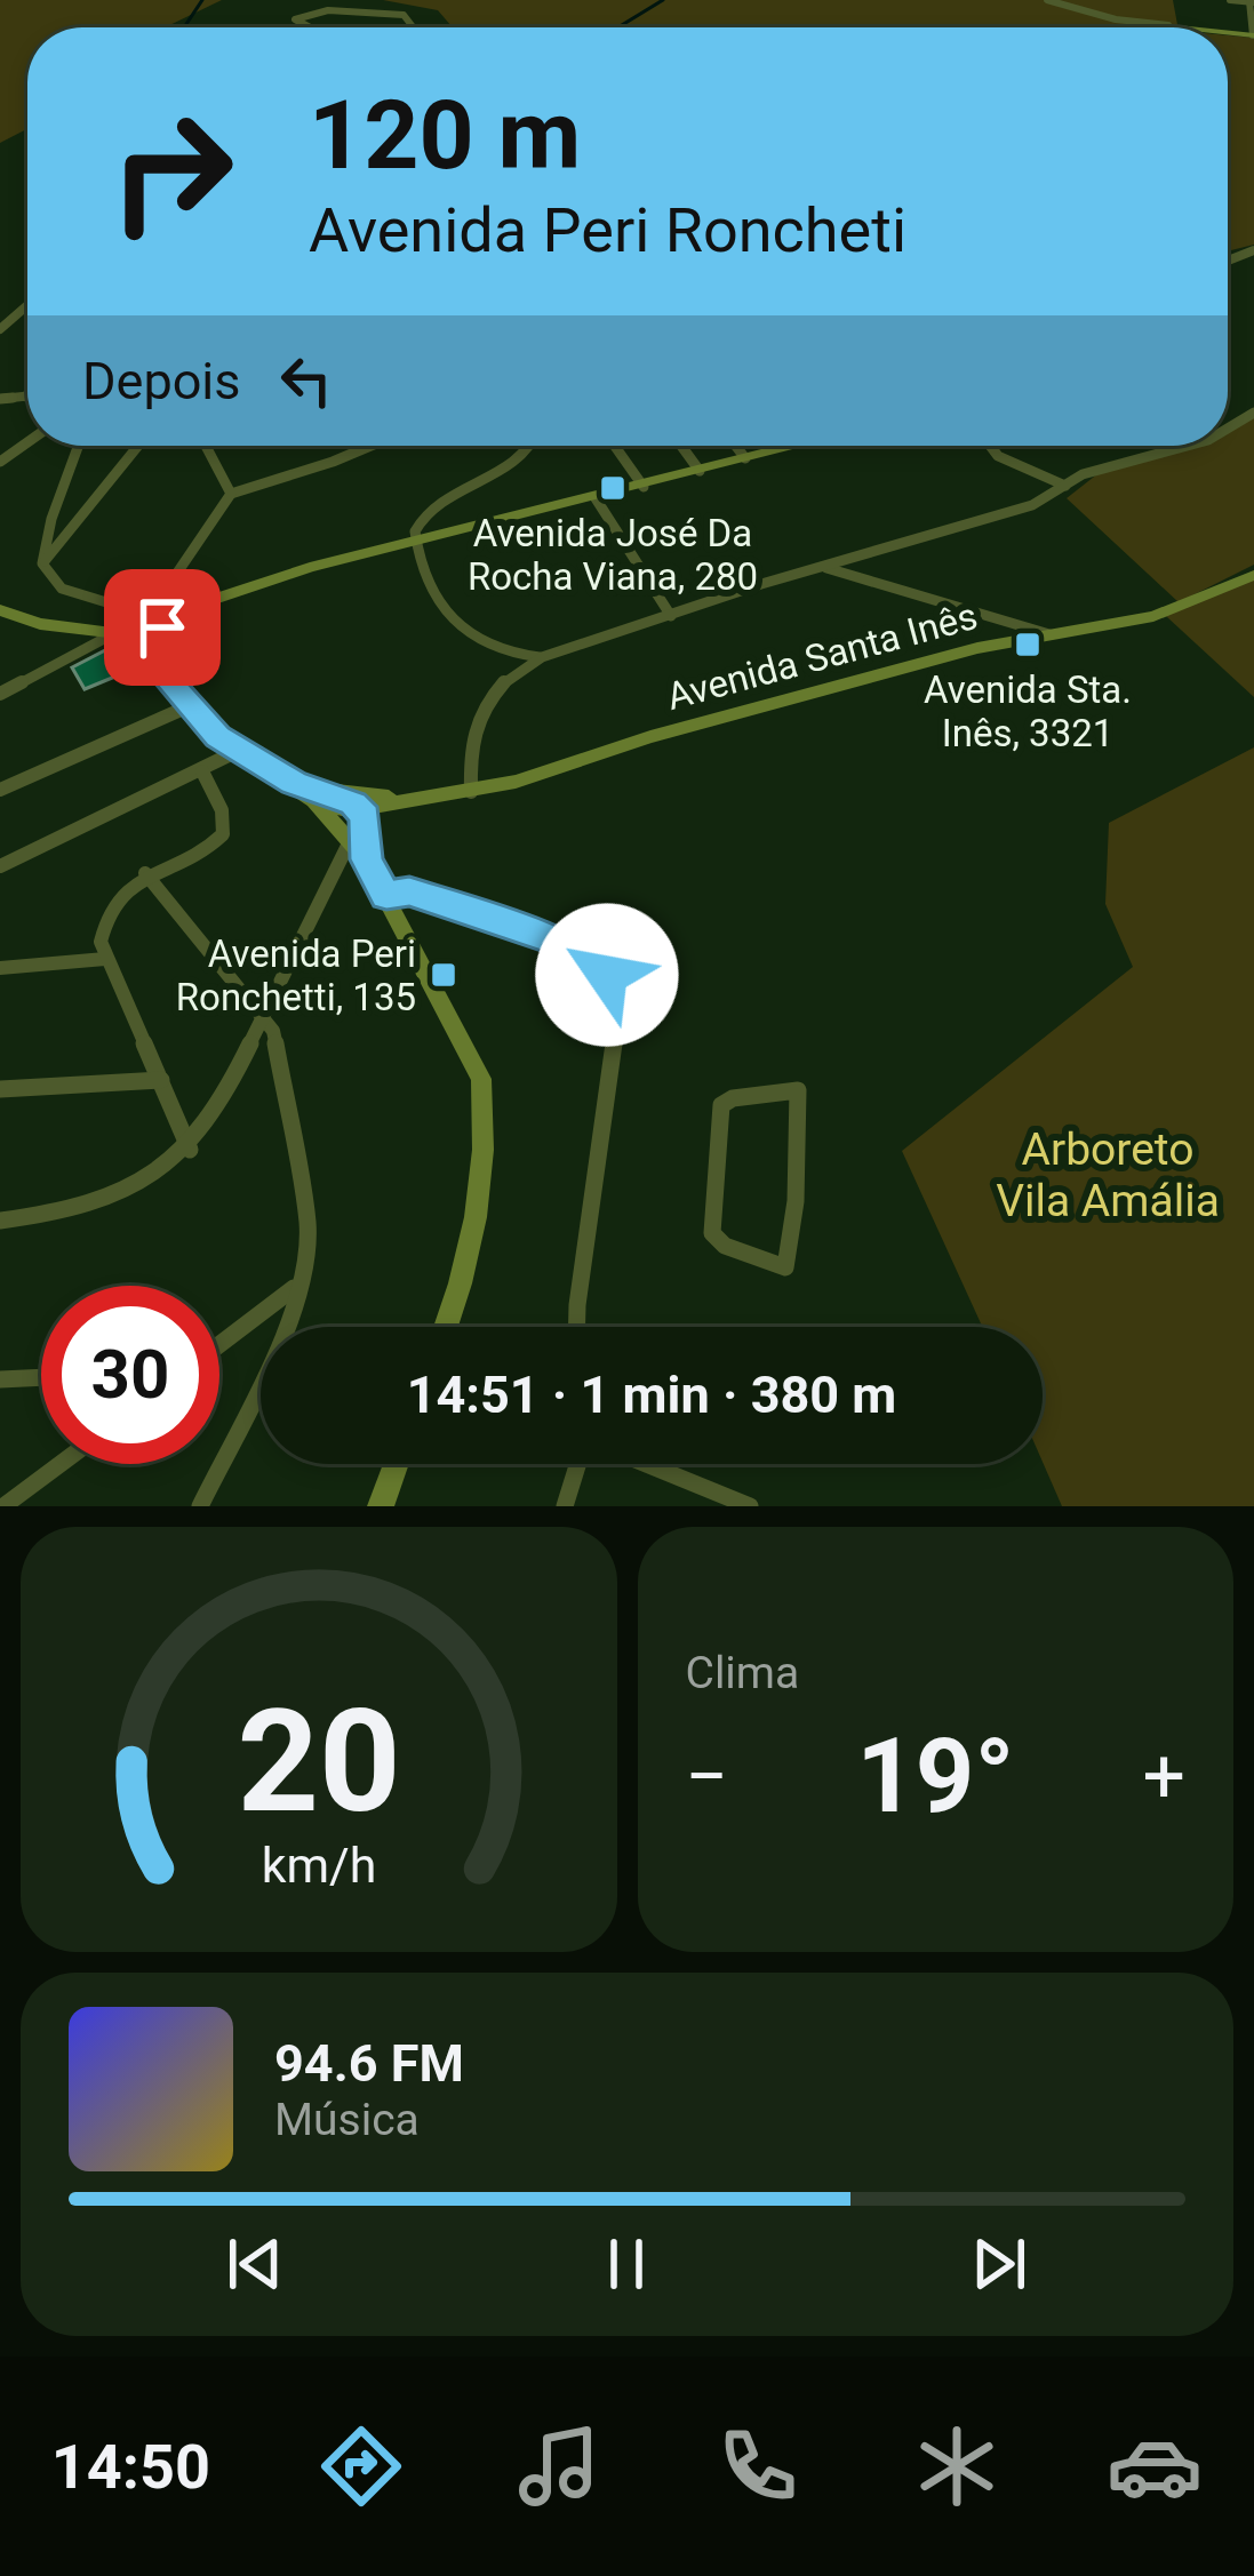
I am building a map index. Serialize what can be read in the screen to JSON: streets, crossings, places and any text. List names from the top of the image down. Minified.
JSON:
{"streets":{"main road":["Avenida Santa Inês"]},"parks":["Arboreto Vila Amália"],"places":{"transit":["Avenida José Da Rocha Viana, 280","Avenida Sta. Inês, 3321","Avenida Peri Ronchetti, 135"]},"page":{"turn":["120 m","Avenida Peri Roncheti"],"then":"Depois","limit":"30","trip":"14:51 · 1 min · 380 m","tile":"Clima","heat":["−","19°","+"],"song":["94.6 FM","Música"],"tabs":"14:50","gauge":["20","km/h"]}}
